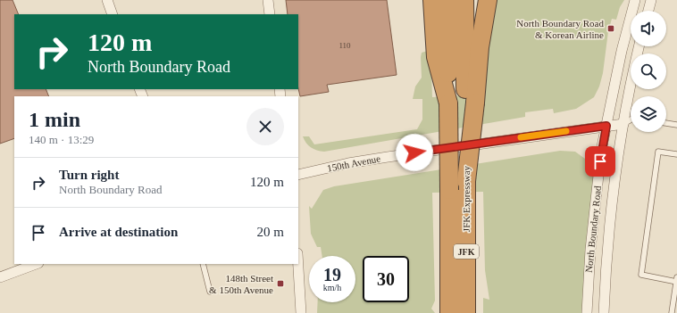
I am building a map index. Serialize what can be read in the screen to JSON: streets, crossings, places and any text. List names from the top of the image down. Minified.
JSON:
{"streets":{"highway":["JFK Expressway","JFK"],"street":["150th Avenue","North Boundary Road"]},"crossings":[["150th Avenue","North Boundary Road"]],"places":{"transit":["North Boundary Road & Korean Airline","148th Street & 150th Avenue"]},"house_numbers":["110"],"page":{"turn":["120 m","North Boundary Road"],"heading":["1 min","140 m · 13:29"],"list":[{"name":"Turn right","note":"North Boundary Road","value":"120 m"},{"name":"Arrive at destination","value":"20 m"}],"speed":"19 km/h","limit":"30"}}
